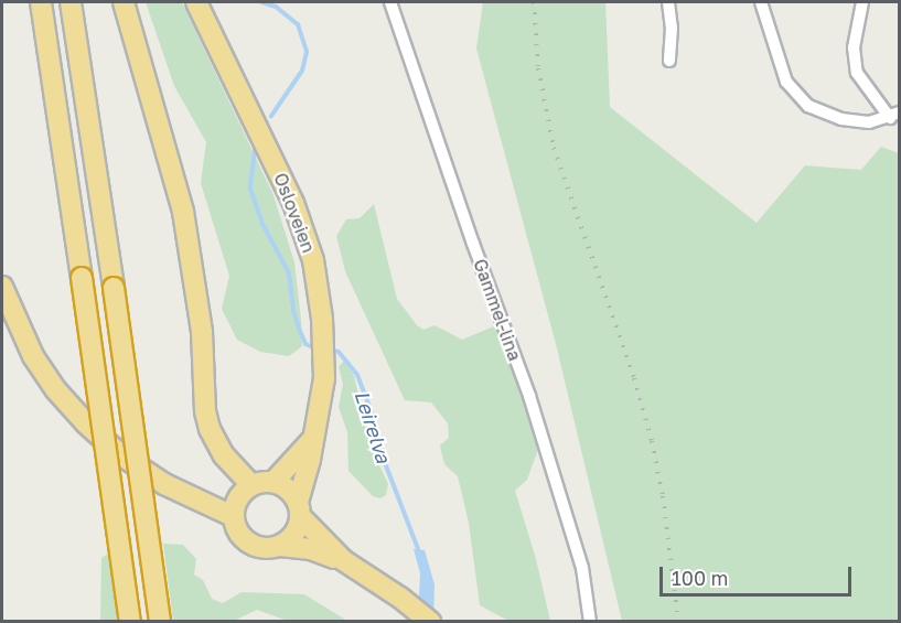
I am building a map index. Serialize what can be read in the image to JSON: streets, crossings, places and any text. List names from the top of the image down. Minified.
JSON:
{"streets":{"highway":["Osloveien"],"street":["Gammel-lina"]},"water":["Leirelva"],"scale_bar":"100 m"}
